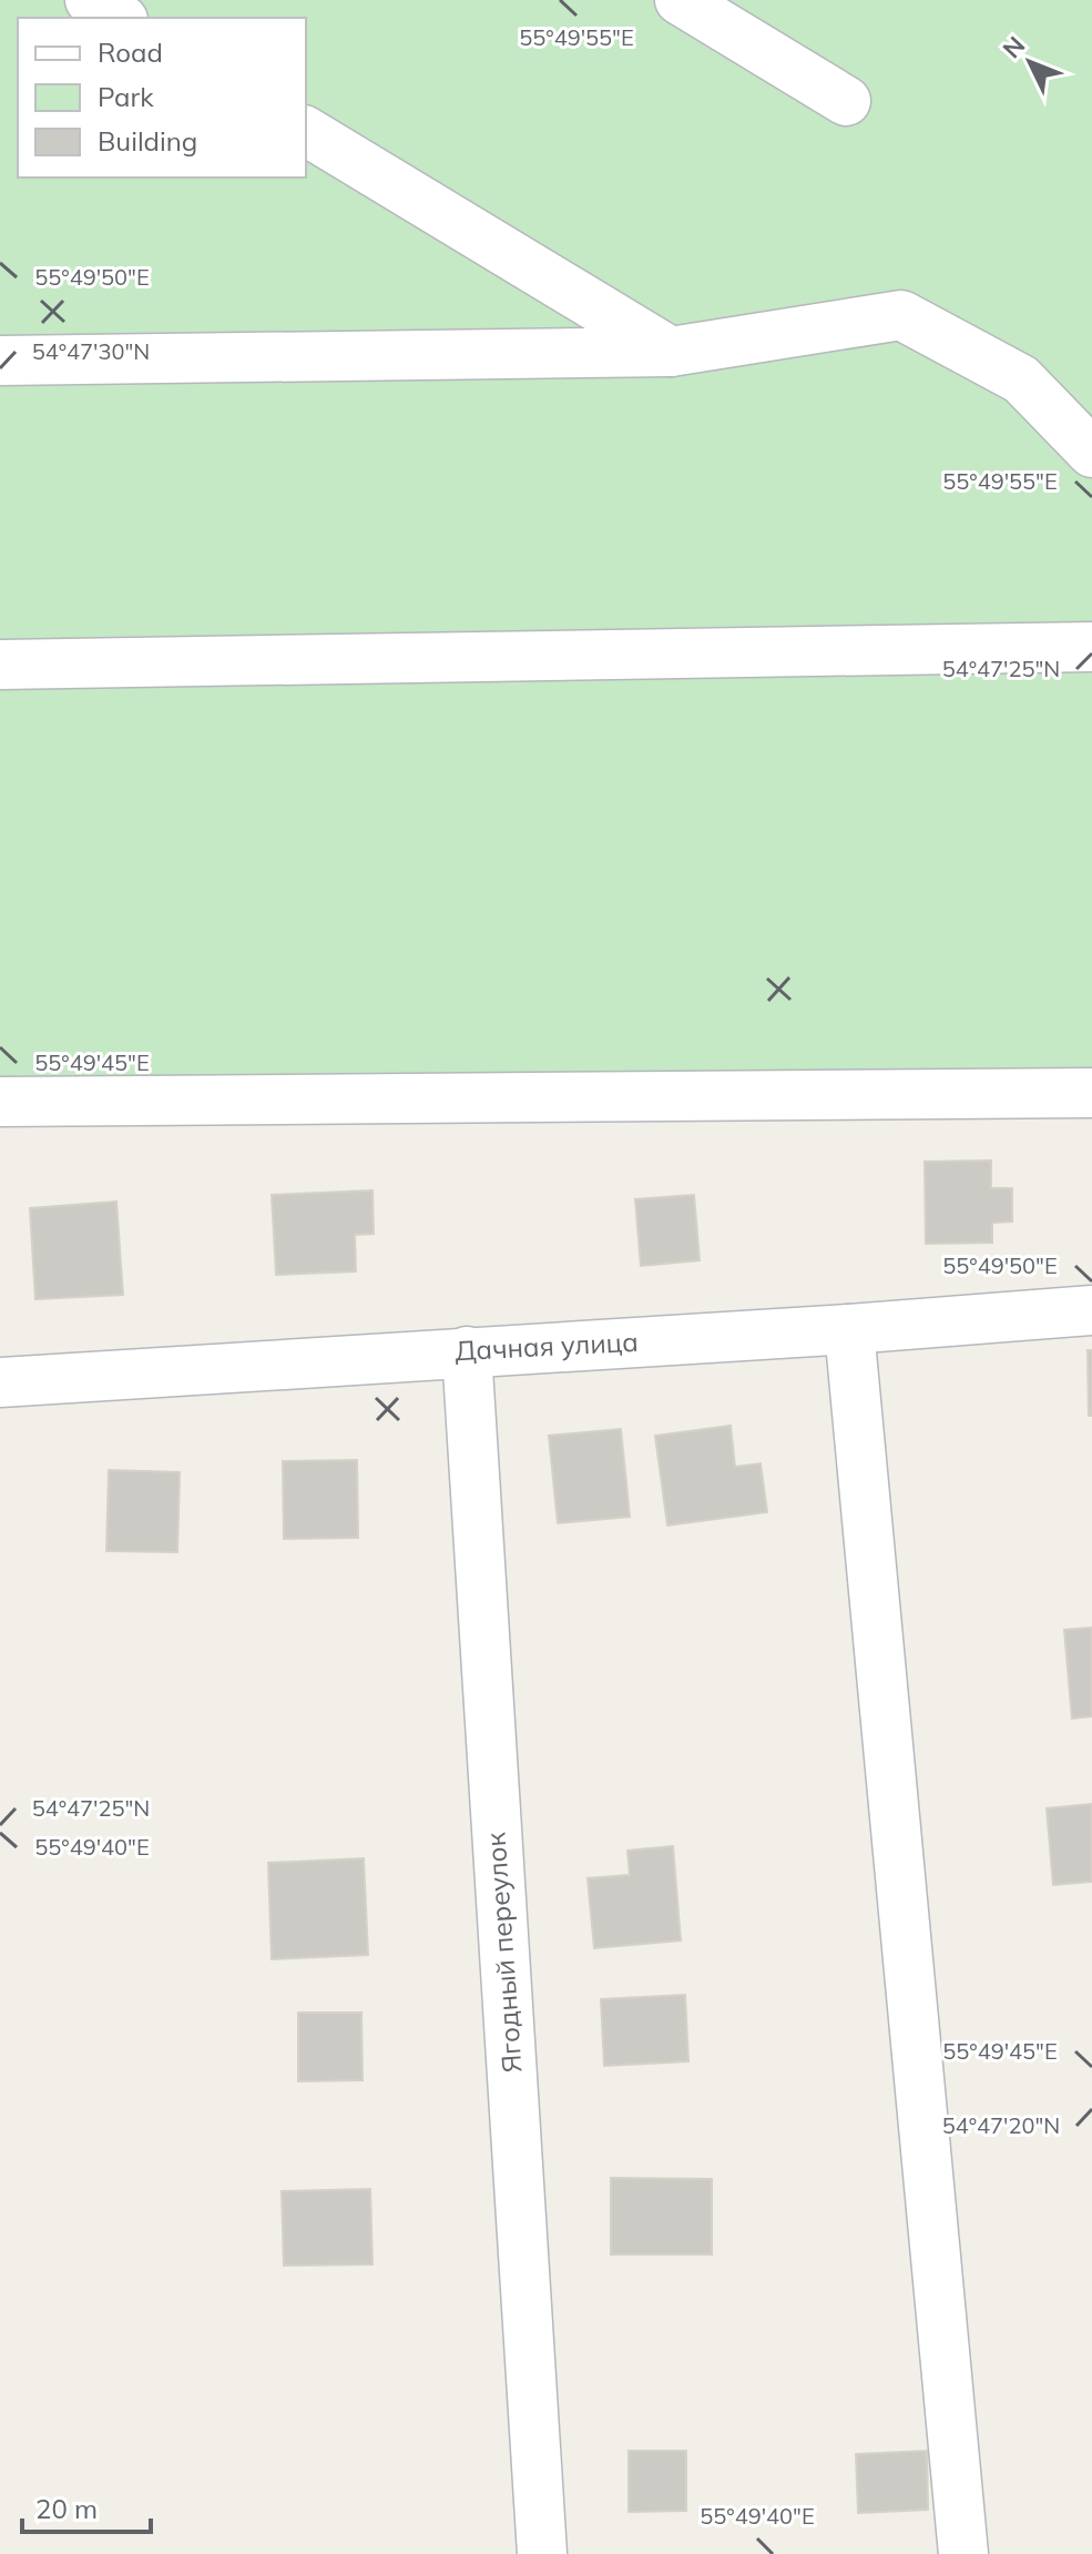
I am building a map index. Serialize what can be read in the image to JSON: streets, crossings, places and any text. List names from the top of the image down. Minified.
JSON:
{"streets":{"street":["Дачная улица","Ягодный переулок"]},"crossings":[["Дачная улица","Ягодный переулок"]],"legend":["Road","Park","Building"],"scale_bar":"20 m","north":"top left","coordinates":["55°49'55\"E","55°49'50\"E","54°47'30\"N","54°47'25\"N","55°49'45\"E","55°49'40\"E","54°47'20\"N"]}
